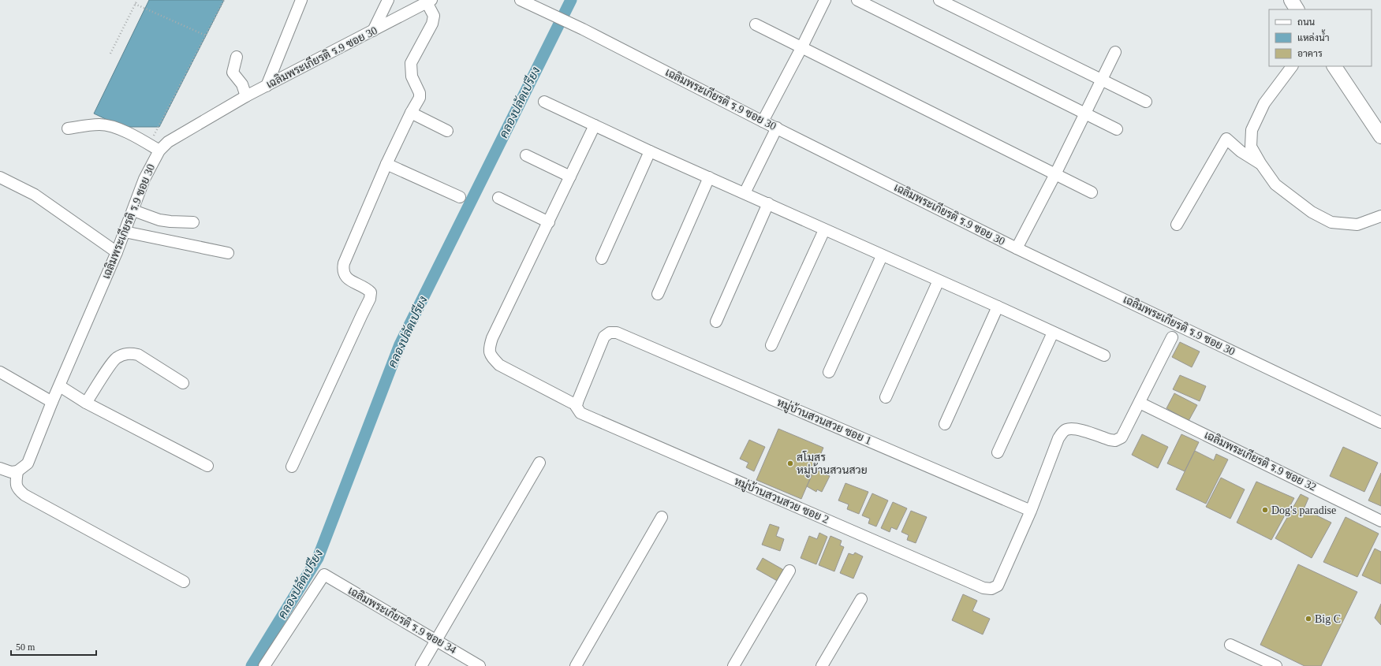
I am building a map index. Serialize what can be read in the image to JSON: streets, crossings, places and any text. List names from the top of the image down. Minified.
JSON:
{"streets":{"street":["เฉลิมพระเกียรติ ร.9 ซอย 30","หมู่บ้านสวนสวย ซอย 1","เฉลิมพระเกียรติ ร.9 ซอย 32","หมู่บ้านสวนสวย ซอย 2","เฉลิมพระเกียรติ ร.9 ซอย 34"]},"crossings":[["หมู่บ้านสวนสวย ซอย 1","หมู่บ้านสวนสวย ซอย 2"]],"water":["คลองปลัดเปรียง"],"places":["สโมสร หมู่บ้านสวนสวย","Dog's paradise","Big C"],"legend":["ถนน","แหล่งน้ำ","อาคาร"],"scale_bar":"50 m"}
